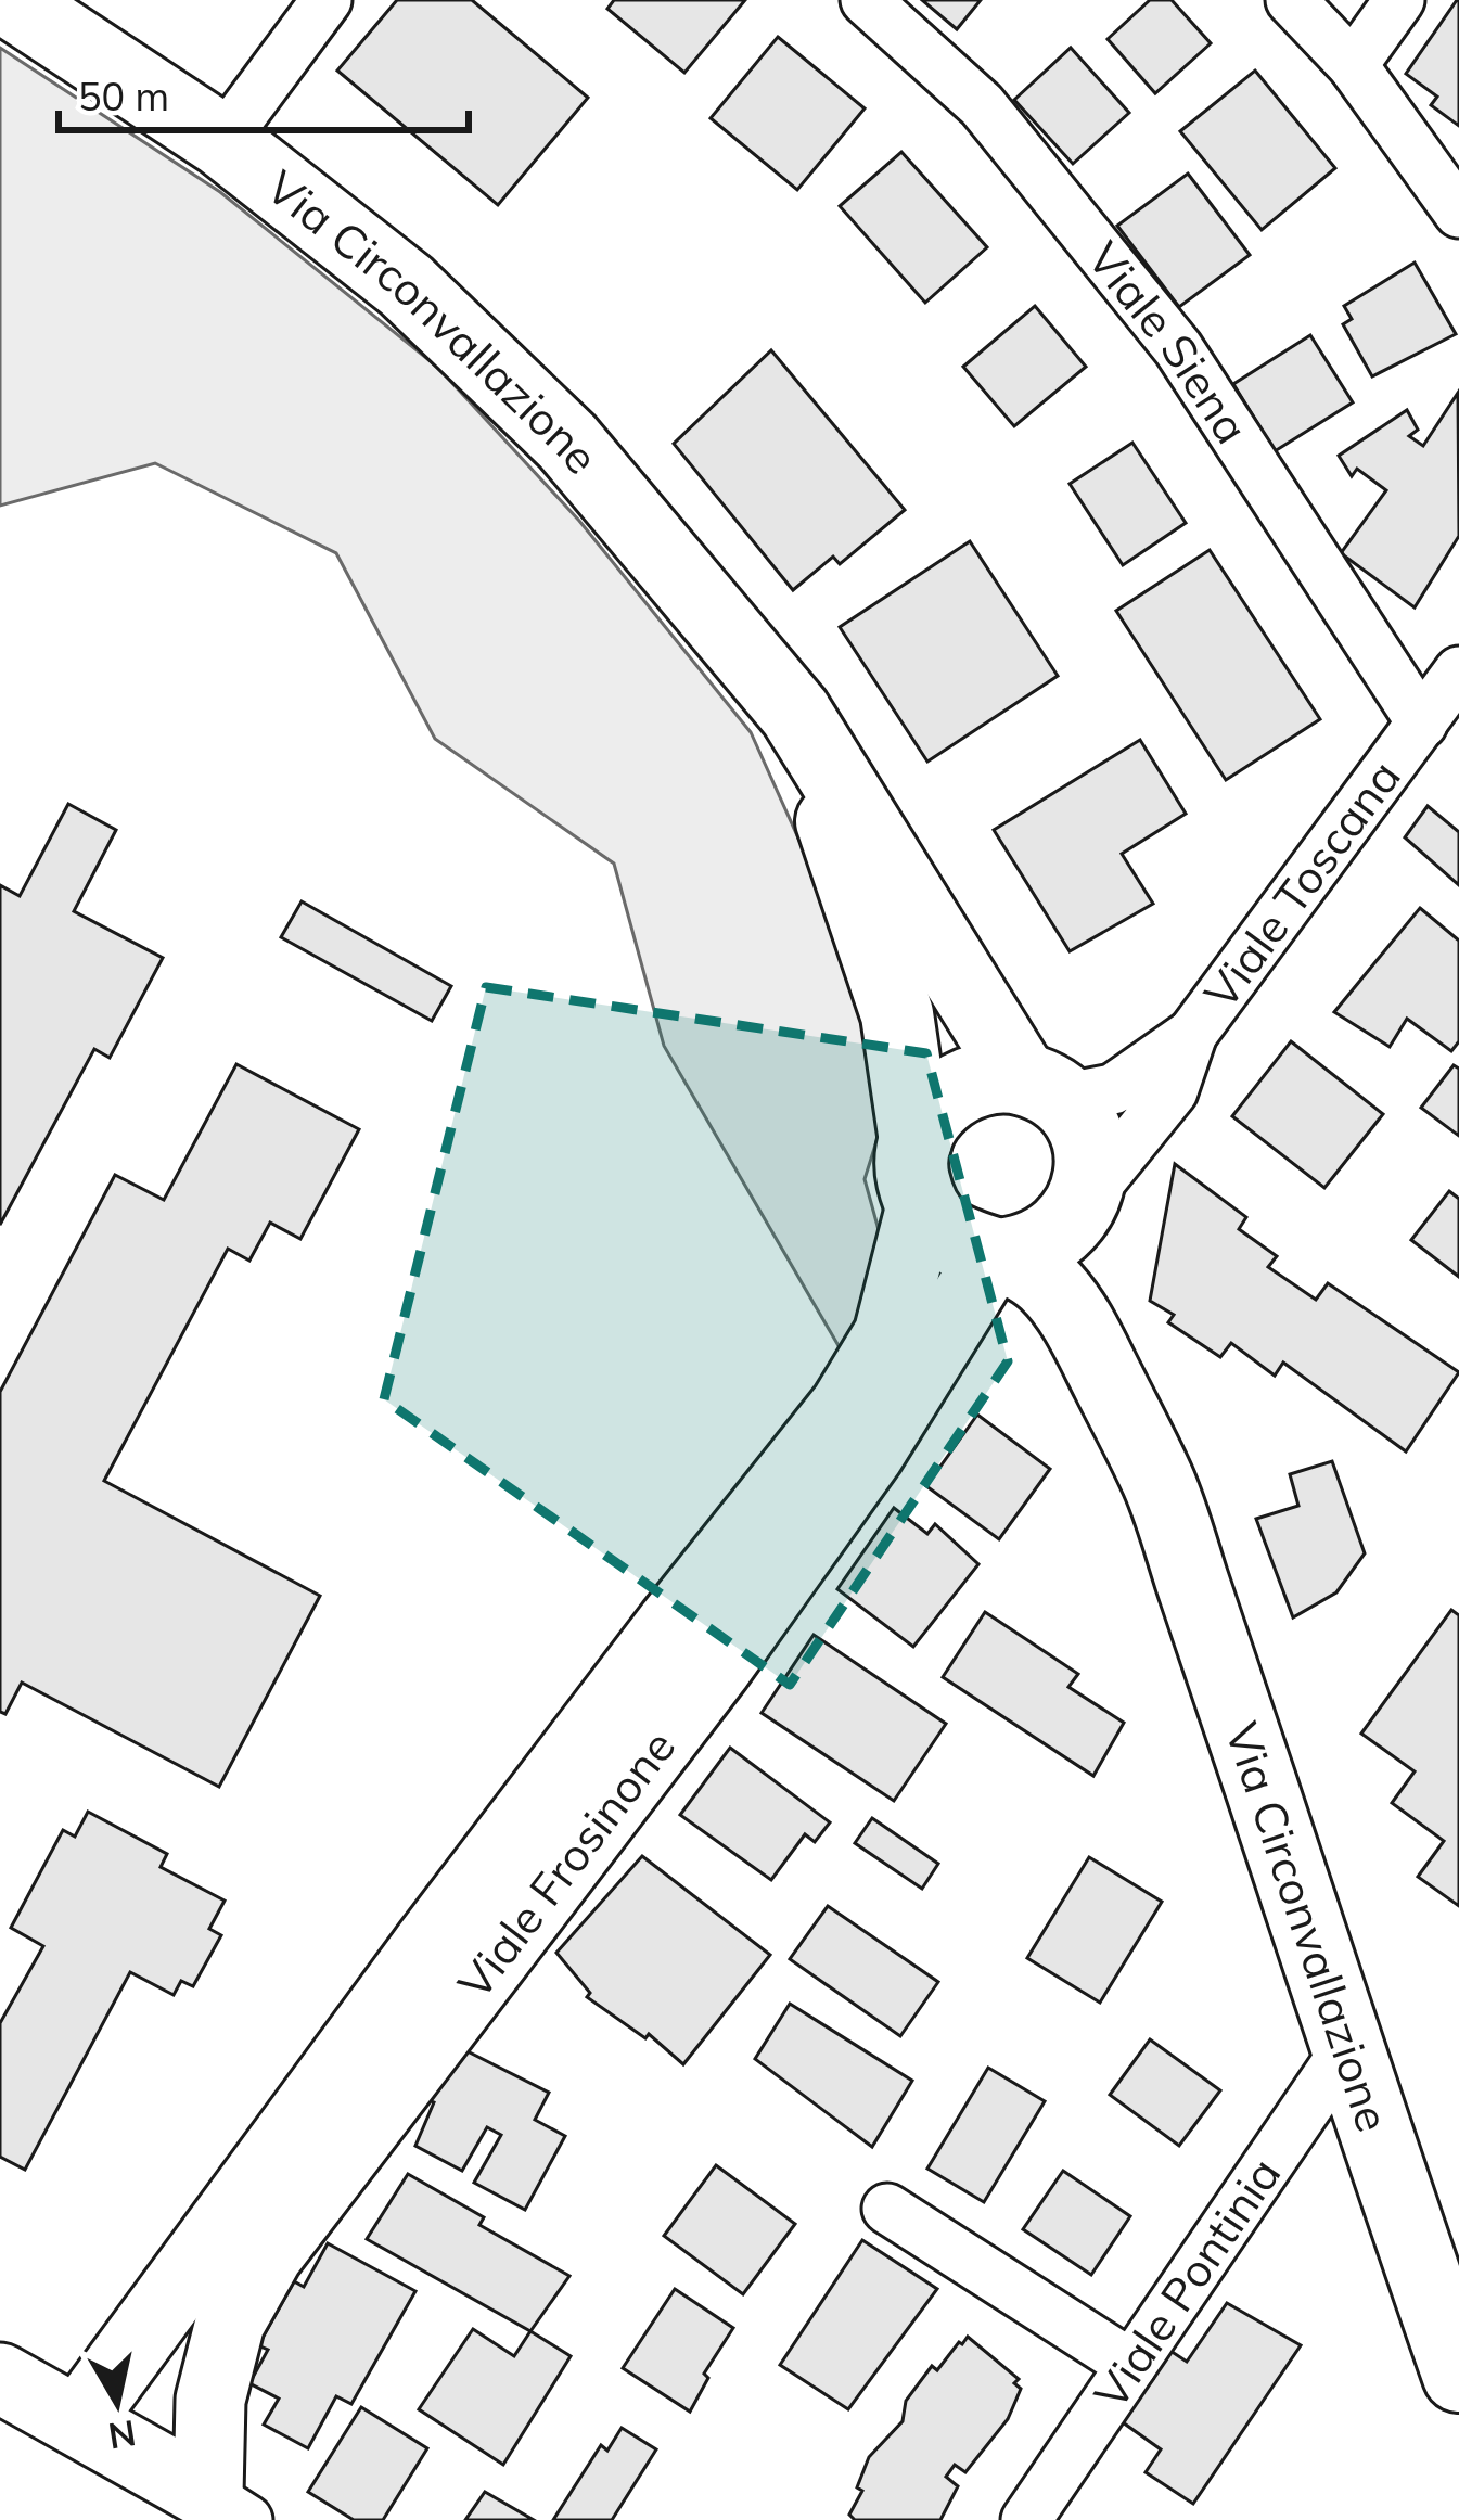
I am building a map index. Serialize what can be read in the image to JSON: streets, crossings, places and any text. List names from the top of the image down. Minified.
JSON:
{"streets":{"main road":["Via Circonvallazione"],"street":["Viale Siena","Viale Toscana","Viale Frosinone","Viale Pontinia"]},"crossings":[["Via Circonvallazione","Viale Toscana"],["Via Circonvallazione","Viale Frosinone"],["Via Circonvallazione","Viale Pontinia"],["Viale Siena","Viale Toscana"],["Viale Toscana","Viale Frosinone"]],"scale_bar":"50 m","north":"bottom"}
